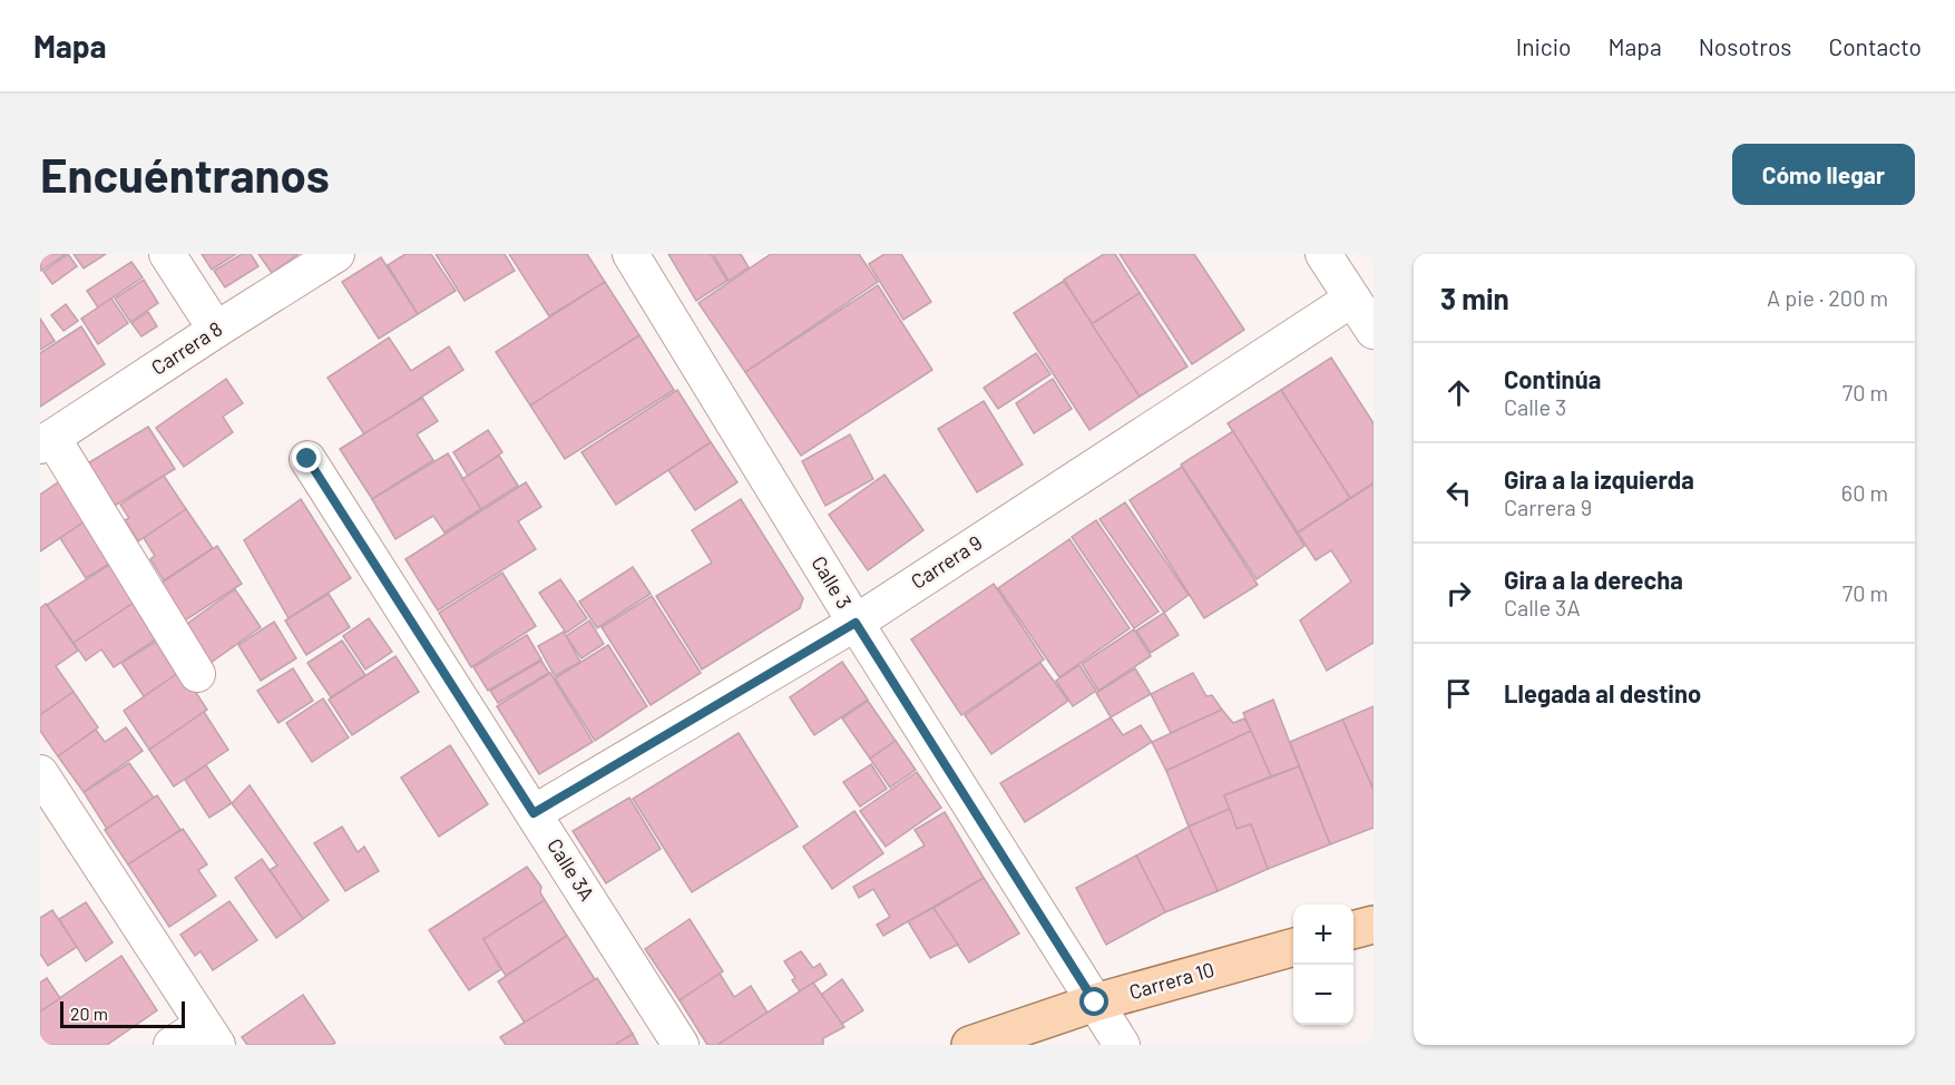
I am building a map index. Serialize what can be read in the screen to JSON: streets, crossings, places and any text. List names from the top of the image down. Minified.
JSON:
{"streets":{"main road":["Carrera 10"],"street":["Carrera 8","Carrera 9","Calle 3","Calle 3A"]},"crossings":[["Carrera 9","Calle 3"],["Carrera 9","Calle 3A"],["Calle 3","Carrera 10"]],"scale_bar":"20 m","page":{"header":"Mapa","nav":["Inicio","Mapa","Nosotros","Contacto"],"buttons":"Cómo llegar","title":"Encuéntranos","heading":["3 min","A pie · 200 m"],"list":[["Continúa","Calle 3","70 m"],["Gira a la izquierda","Carrera 9","60 m"],["Gira a la derecha","Calle 3A","70 m"],"Llegada al destino"],"map_buttons":["+","−"],"scale":"20 m"}}
